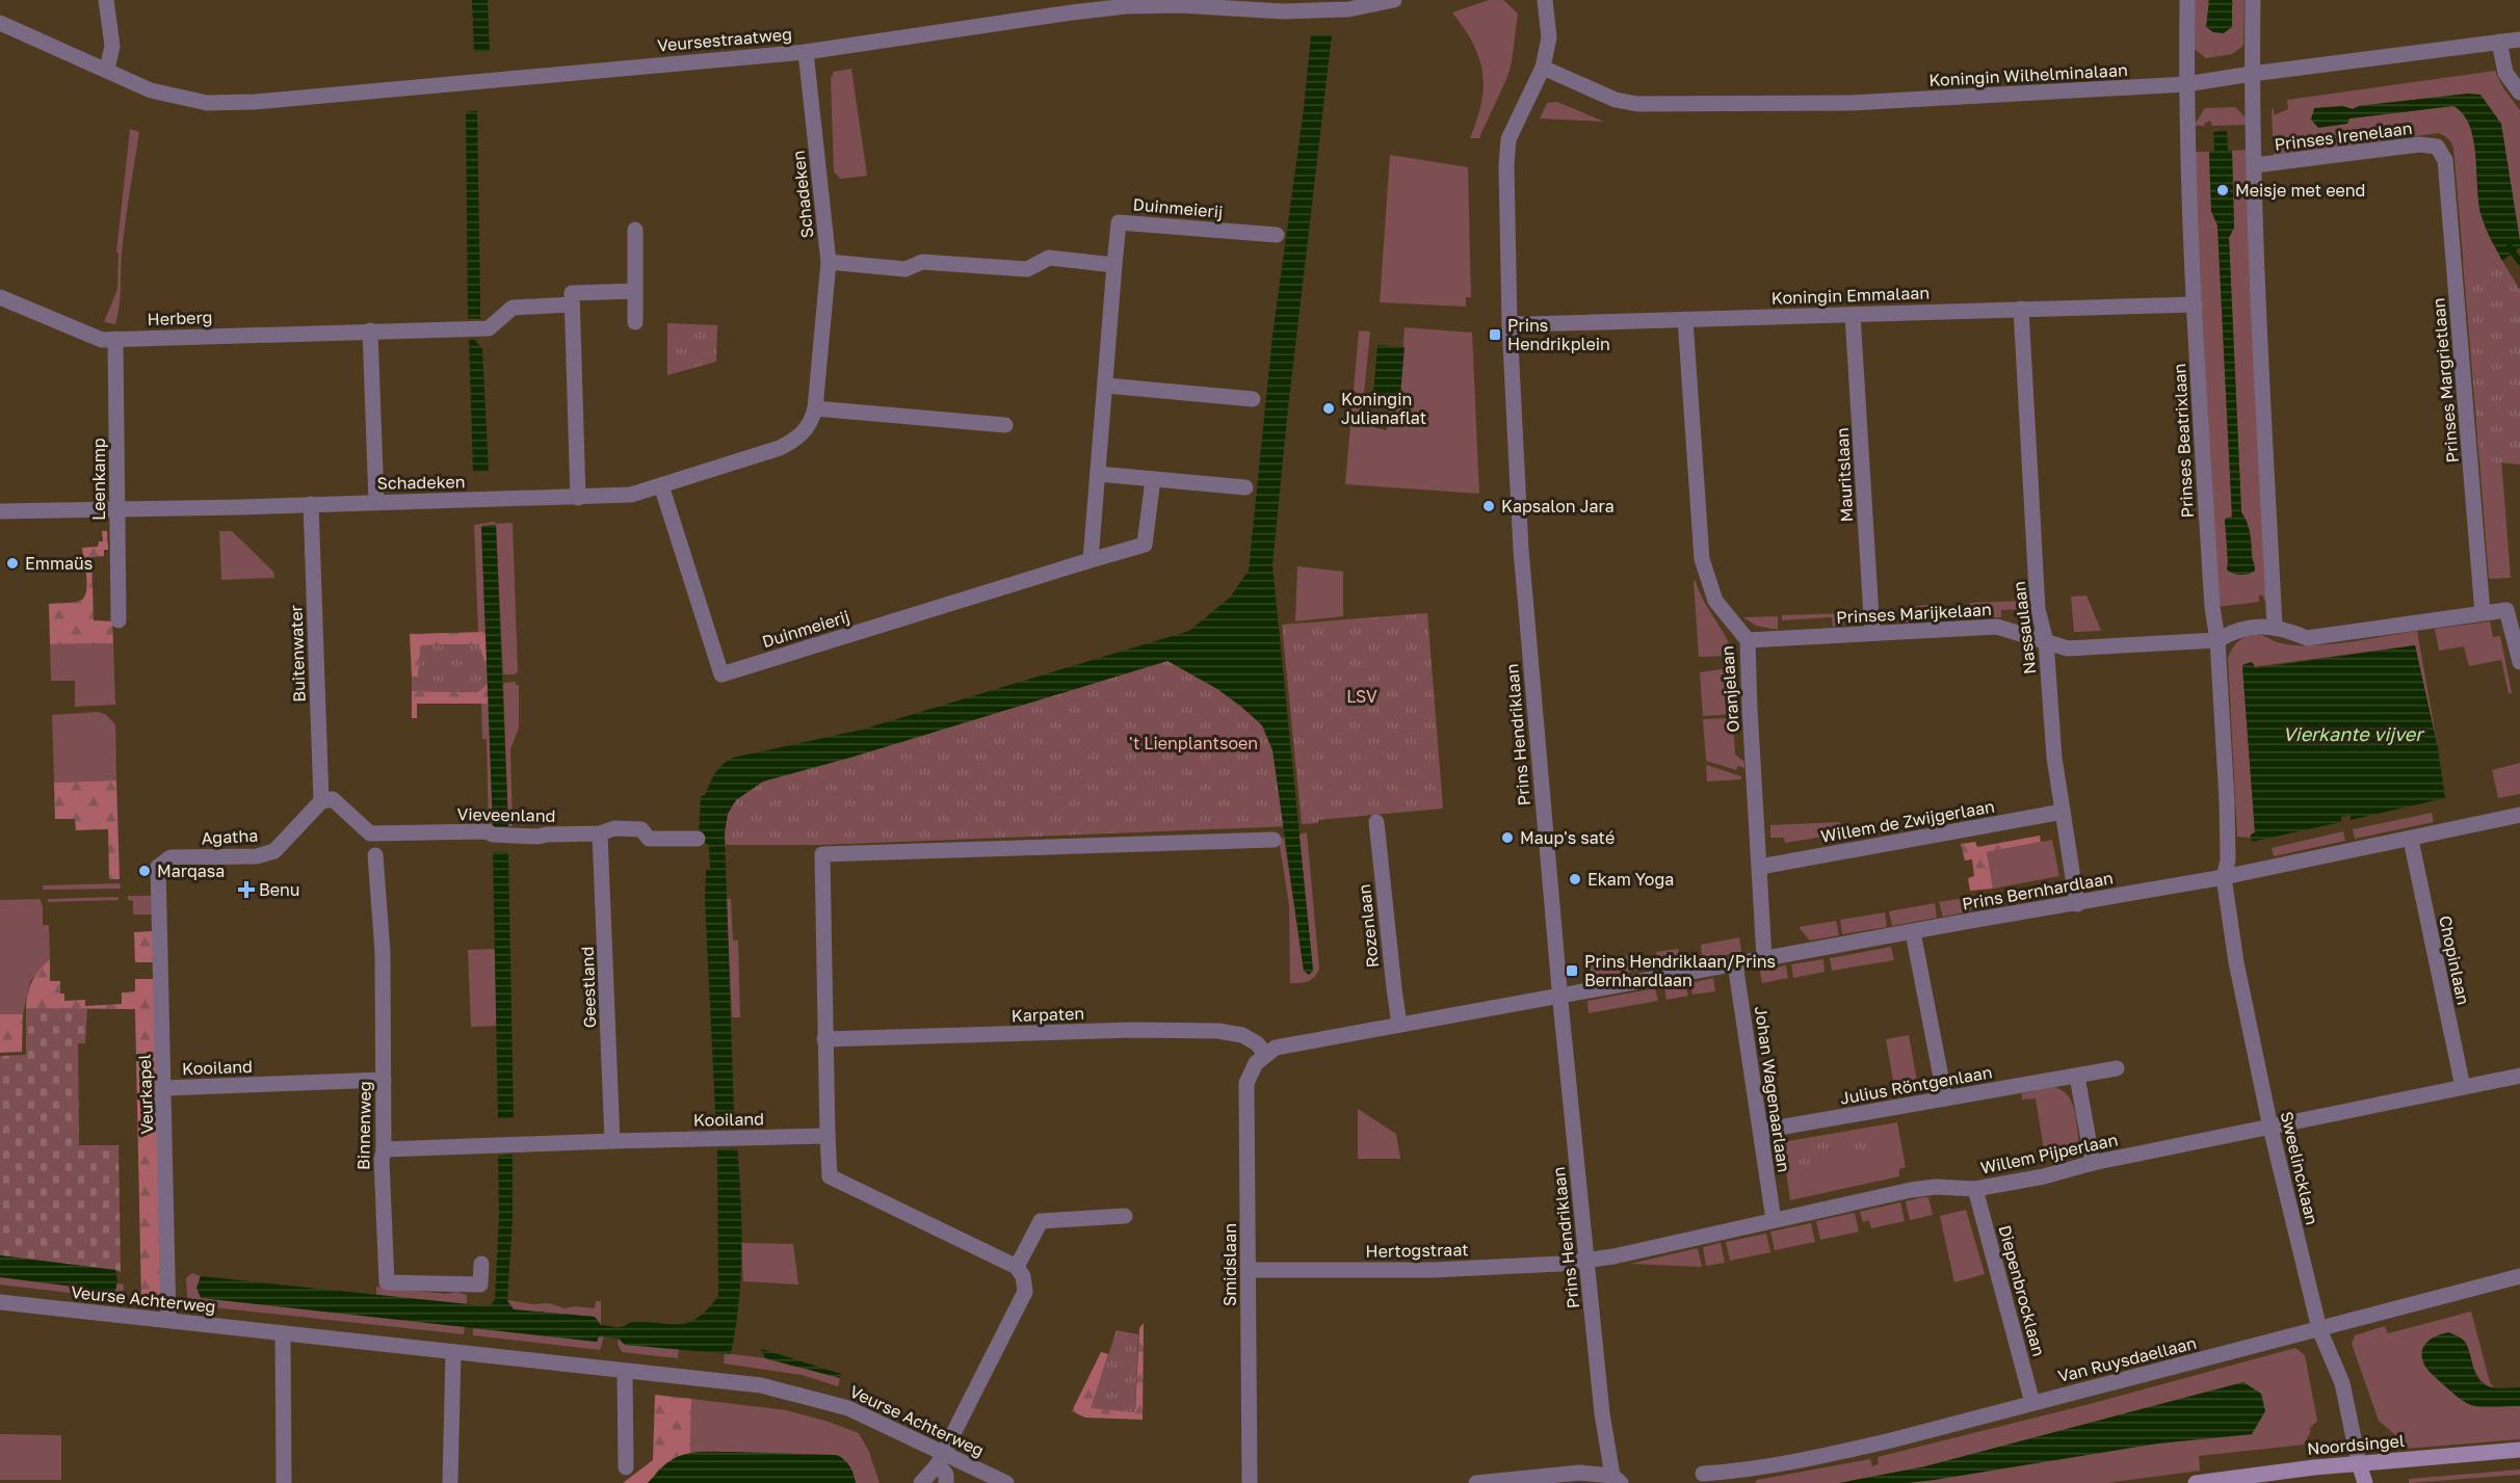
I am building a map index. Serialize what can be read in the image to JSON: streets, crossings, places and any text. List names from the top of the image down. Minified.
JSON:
{"streets":{"main road":["Noordsingel"],"street":["Veursestraatweg","Koningin Wilhelminalaan","Prinses Irenelaan","Schadeken","Duinmeierij","Koningin Emmalaan","Herberg","Prinses Margrietlaan","Prinses Beatrixlaan","Mauritslaan","Leenkamp","Prinses Marijkelaan","Nassaulaan","Buitenwater","Oranjelaan","Prins Hendriklaan","Vieveenland","Willem de Zwijgerlaan","Agatha","Prins Bernhardlaan","Rozenlaan","Chopinlaan","Geestland","Karpaten","Kooiland","Julius Röntgenlaan","Johan Wagenaarlaan","Veurkapel","Binnenweg","Willem Pijperlaan","Sweelincklaan","Hertogstraat","Smidslaan","Diepenbrocklaan","Veurse Achterweg","Van Ruysdaellaan"]},"crossings":[["Veursestraatweg","Schadeken"],["Koningin Wilhelminalaan","Prinses Beatrixlaan"],["Koningin Wilhelminalaan","Prins Hendriklaan"],["Prinses Irenelaan","Prinses Margrietlaan"],["Schadeken","Duinmeierij"],["Schadeken","Leenkamp"],["Schadeken","Buitenwater"],["Koningin Emmalaan","Prinses Beatrixlaan"],["Koningin Emmalaan","Mauritslaan"],["Koningin Emmalaan","Nassaulaan"],["Koningin Emmalaan","Oranjelaan"],["Koningin Emmalaan","Prins Hendriklaan"],["Herberg","Leenkamp"],["Prinses Margrietlaan","Prinses Marijkelaan"],["Prinses Beatrixlaan","Prinses Marijkelaan"],["Prinses Beatrixlaan","Prins Bernhardlaan"],["Prinses Beatrixlaan","Sweelincklaan"],["Mauritslaan","Prinses Marijkelaan"],["Prinses Marijkelaan","Nassaulaan"],["Prinses Marijkelaan","Oranjelaan"],["Nassaulaan","Willem de Zwijgerlaan"],["Nassaulaan","Prins Bernhardlaan"],["Buitenwater","Vieveenland"],["Buitenwater","Agatha"],["Oranjelaan","Willem de Zwijgerlaan"],["Oranjelaan","Prins Bernhardlaan"],["Prins Hendriklaan","Prins Bernhardlaan"],["Prins Hendriklaan","Willem Pijperlaan"],["Prins Hendriklaan","Hertogstraat"],["Vieveenland","Agatha"],["Vieveenland","Geestland"],["Agatha","Veurkapel"],["Prins Bernhardlaan","Chopinlaan"],["Prins Bernhardlaan","Johan Wagenaarlaan"],["Prins Bernhardlaan","Sweelincklaan"],["Chopinlaan","Willem Pijperlaan"],["Geestland","Kooiland"],["Karpaten","Smidslaan"],["Kooiland","Veurkapel"],["Kooiland","Binnenweg"],["Julius Röntgenlaan","Johan Wagenaarlaan"],["Johan Wagenaarlaan","Willem Pijperlaan"],["Veurkapel","Veurse Achterweg"],["Willem Pijperlaan","Sweelincklaan"],["Willem Pijperlaan","Hertogstraat"],["Willem Pijperlaan","Diepenbrocklaan"],["Sweelincklaan","Van Ruysdaellaan"],["Sweelincklaan","Noordsingel"],["Hertogstraat","Smidslaan"],["Diepenbrocklaan","Van Ruysdaellaan"]],"water":["Vierkante vijver"],"parks":["LSV","'t Lienplantsoen"],"places":{"other":["Meisje met eend","Koningin Julianaflat","Kapsalon Jara","Emmaüs","Maup's saté","Marqasa","Ekam Yoga"],"transit":["Prins Hendrikplein","Prins Hendriklaan/Prins Bernhardlaan"],"health":["Benu"]}}
